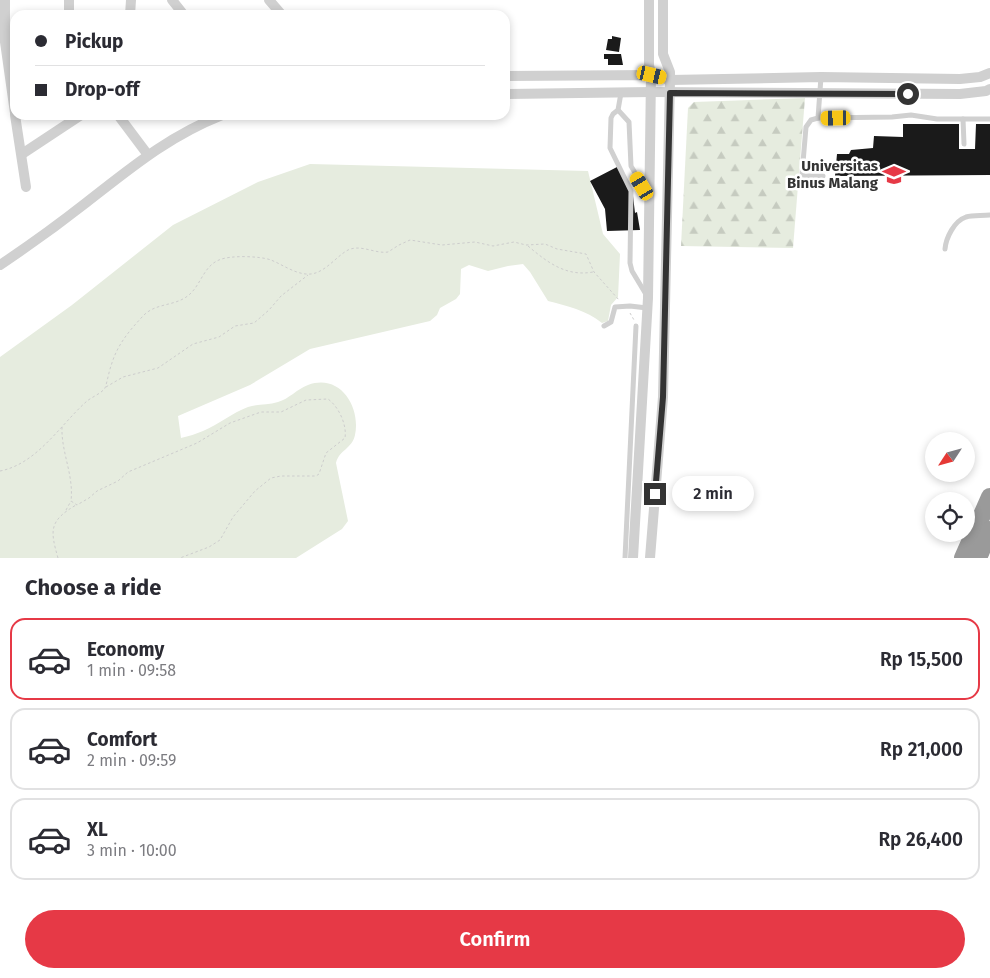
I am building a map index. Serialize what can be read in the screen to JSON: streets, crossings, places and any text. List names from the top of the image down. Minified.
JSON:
{"places":{"school or university":["Universitas Binus Malang"]},"north":"bottom left","page":{"banner":["Pickup","Drop-off"],"bubble":"2 min","heading":"Choose a ride","list":[{"name":"Economy","note":"1 min · 09:58","value":"Rp 15,500"},{"name":"Comfort","note":"2 min · 09:59","value":"Rp 21,000"},{"name":"XL","note":"3 min · 10:00","value":"Rp 26,400"}],"buttons":"Confirm"}}
